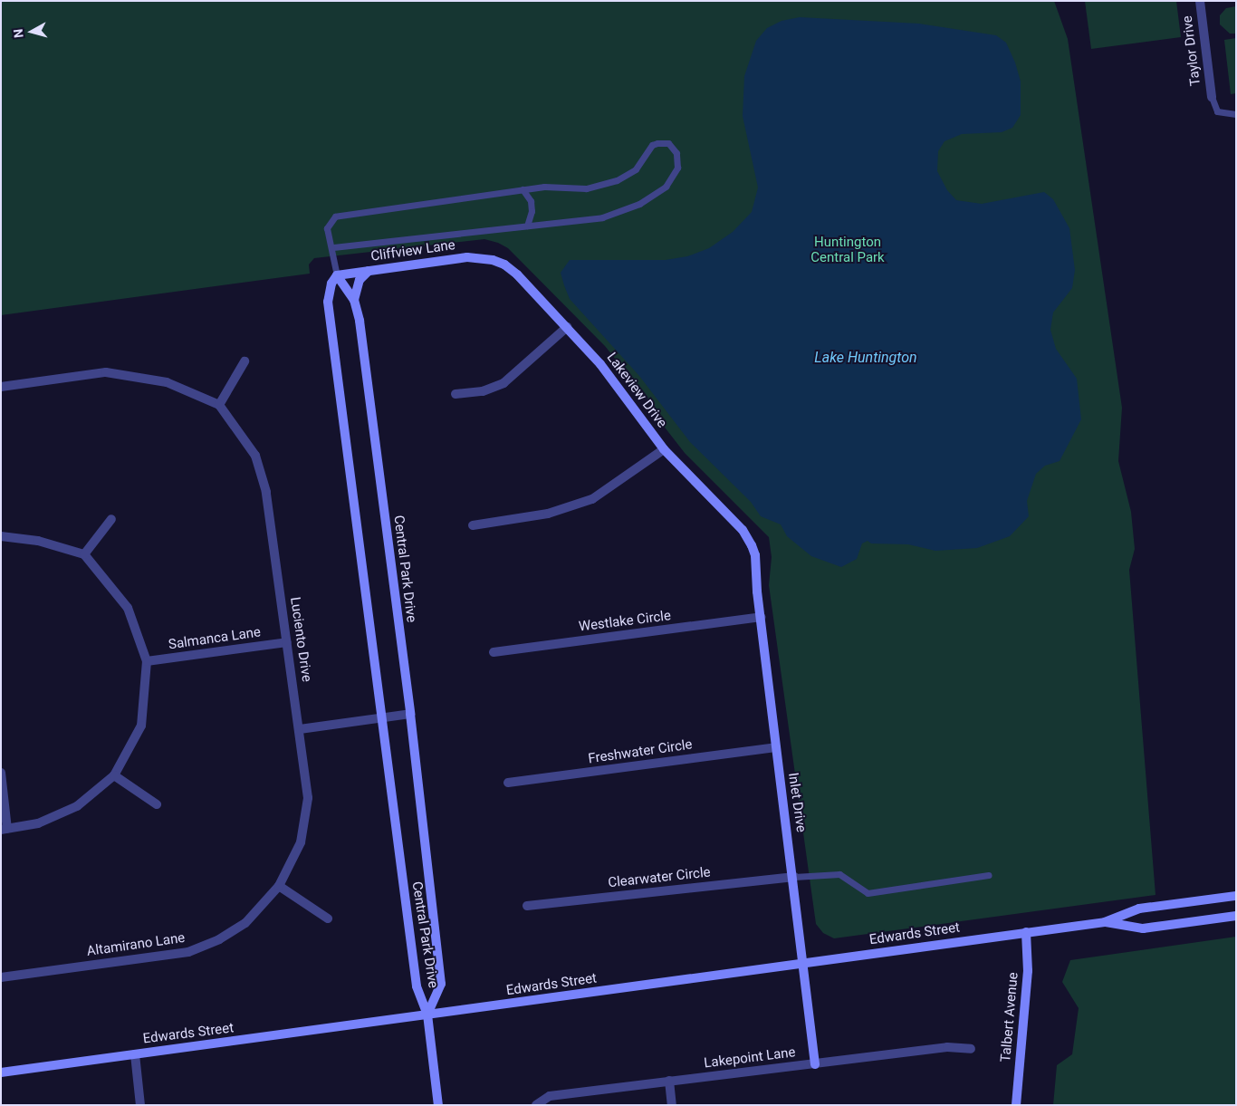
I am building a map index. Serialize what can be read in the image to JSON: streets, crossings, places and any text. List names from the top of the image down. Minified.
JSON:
{"streets":{"street":["Taylor Drive","Cliffview Lane","Lakeview Drive","Central Park Drive","Westlake Circle","Salmanca Lane","Luciento Drive","Freshwater Circle","Inlet Drive","Clearwater Circle","Edwards Street","Altamirano Lane","Talbert Avenue","Lakepoint Lane"]},"crossings":[["Cliffview Lane","Lakeview Drive"],["Cliffview Lane","Central Park Drive"],["Lakeview Drive","Inlet Drive"],["Central Park Drive","Edwards Street"],["Westlake Circle","Inlet Drive"],["Salmanca Lane","Luciento Drive"],["Luciento Drive","Altamirano Lane"],["Freshwater Circle","Inlet Drive"],["Inlet Drive","Clearwater Circle"],["Inlet Drive","Edwards Street"],["Inlet Drive","Lakepoint Lane"],["Edwards Street","Talbert Avenue"]],"water":["Lake Huntington"],"parks":["Huntington Central Park"],"north":"left"}
